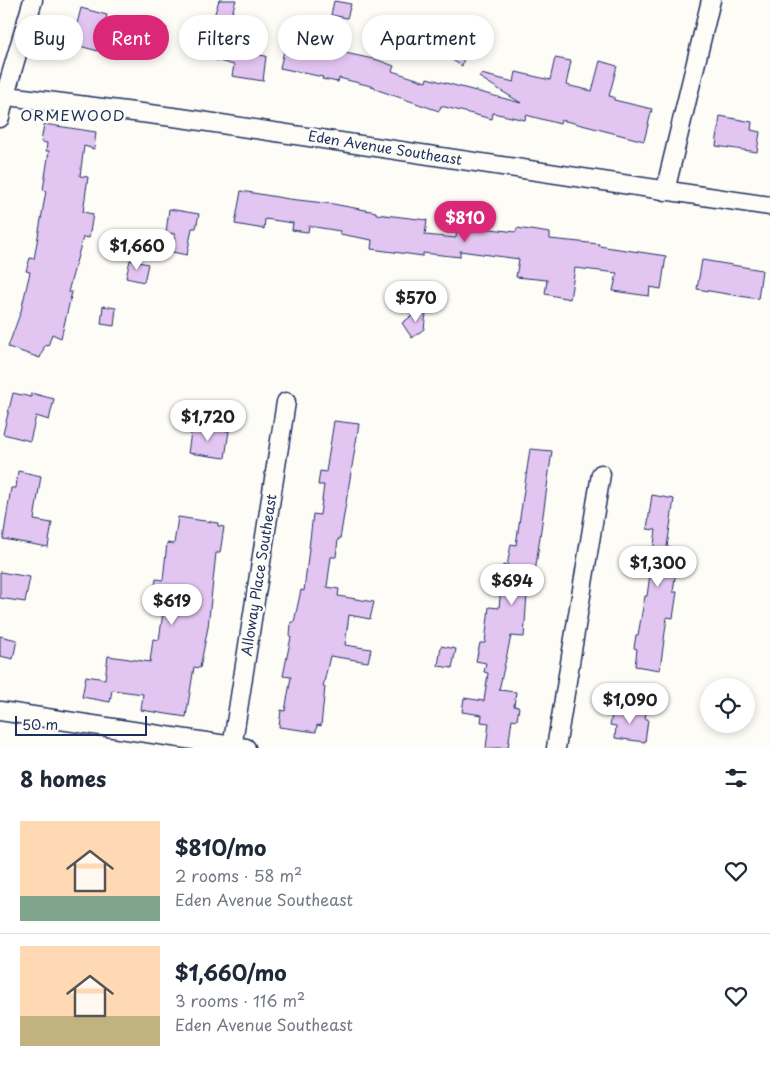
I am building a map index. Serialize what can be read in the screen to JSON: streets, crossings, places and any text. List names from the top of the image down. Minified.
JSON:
{"streets":{"street":["Eden Avenue Southeast","Alloway Place Southeast"]},"districts":["ORMEWOOD"],"scale_bar":"50 m","page":{"chip":["Buy","Rent","Filters","New","Apartment"],"price":["$810","$1,660","$570","$1,720","$1,300","$694","$619","$1,090"],"scale":"50 m","heading":"8 homes","list":[{"name":"$810/mo","note":"2 rooms · 58 m² · Eden Avenue Southeast"},{"name":"$1,660/mo","note":"3 rooms · 116 m² · Eden Avenue Southeast"}]}}
